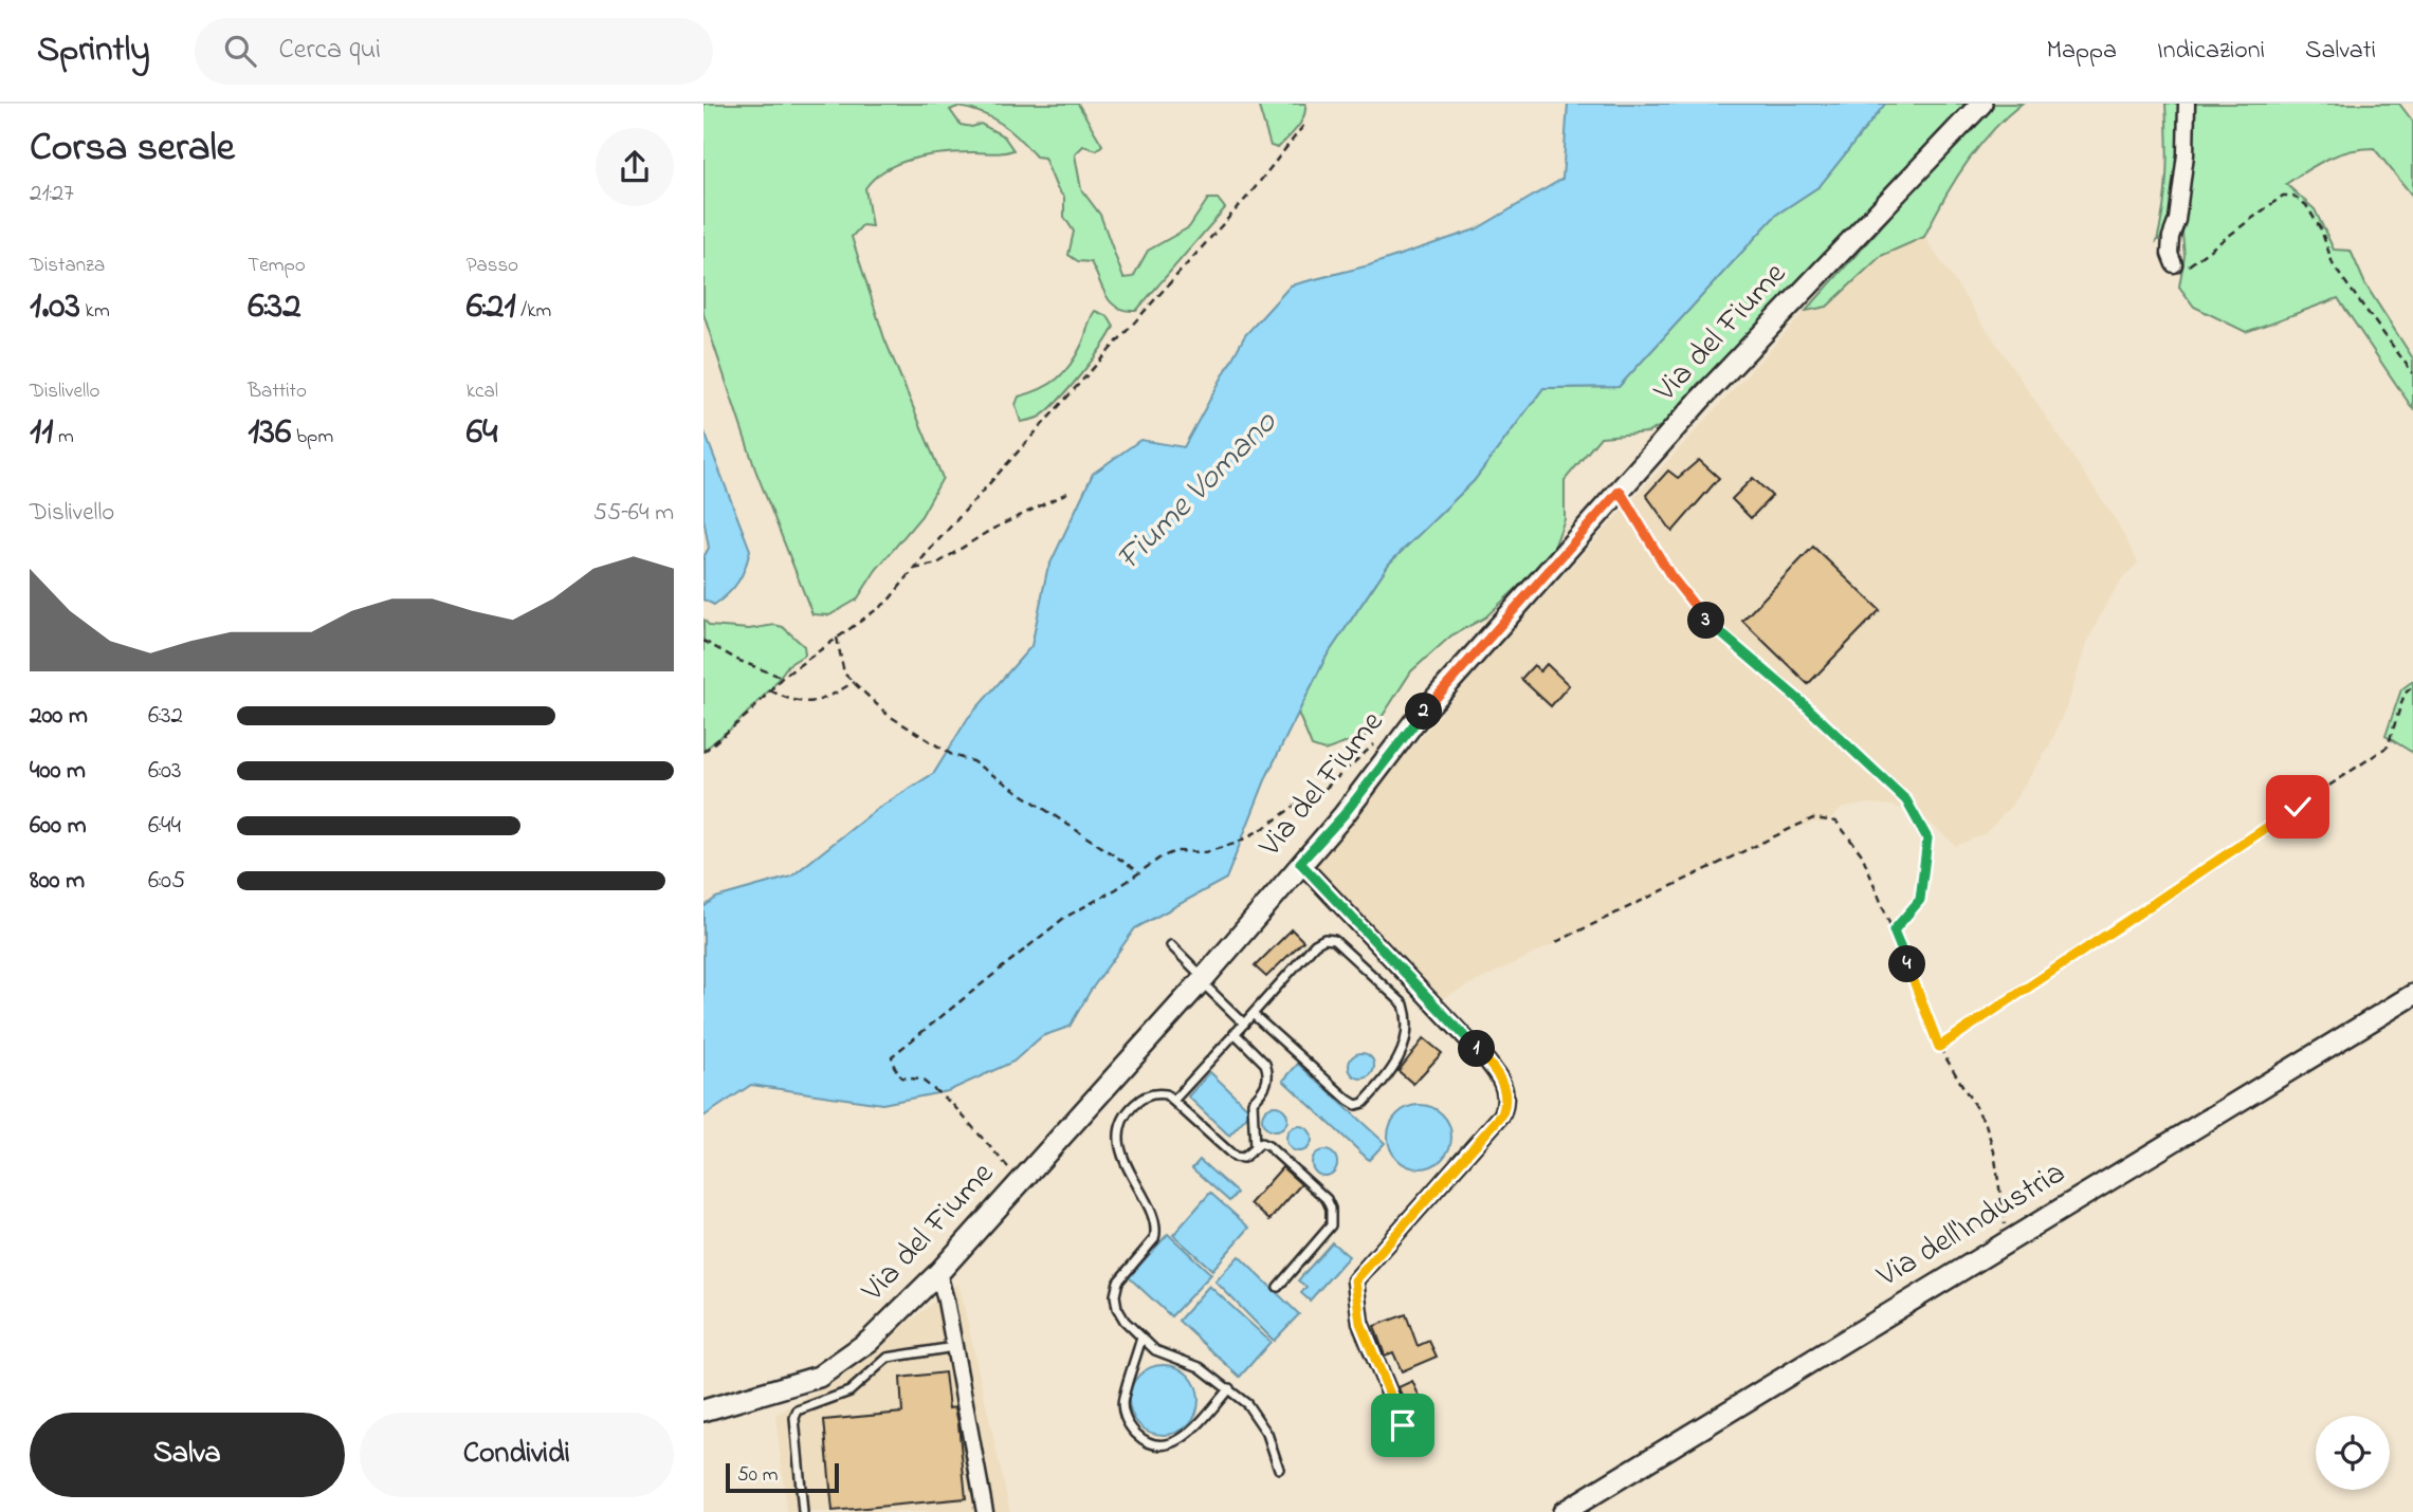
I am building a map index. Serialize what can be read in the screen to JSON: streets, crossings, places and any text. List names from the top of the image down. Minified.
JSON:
{"streets":{"street":["Via del Fiume","Via dell'Industria"]},"water":["Fiume Vomano"],"scale_bar":"50 m","page":{"header":"Sprintly","search":"Cerca qui","nav":["Mappa","Indicazioni","Salvati"],"heading":["Corsa serale","21:27"],"stats":[["Distanza","1.03 km"],["Tempo","6:32"],["Passo","6:21 /km"],["Dislivello","11 m"],["Battito","136 bpm"],["kcal","64"]],"chart":["Dislivello","55–64 m"],"pins":["3","2","4","1"],"list":[{"name":"200 m","note":"6:32"},{"name":"400 m","note":"6:03"},{"name":"600 m","note":"6:44"},{"name":"800 m","note":"6:05"}],"buttons":["Salva","Condividi"],"scale":"50 m"}}
